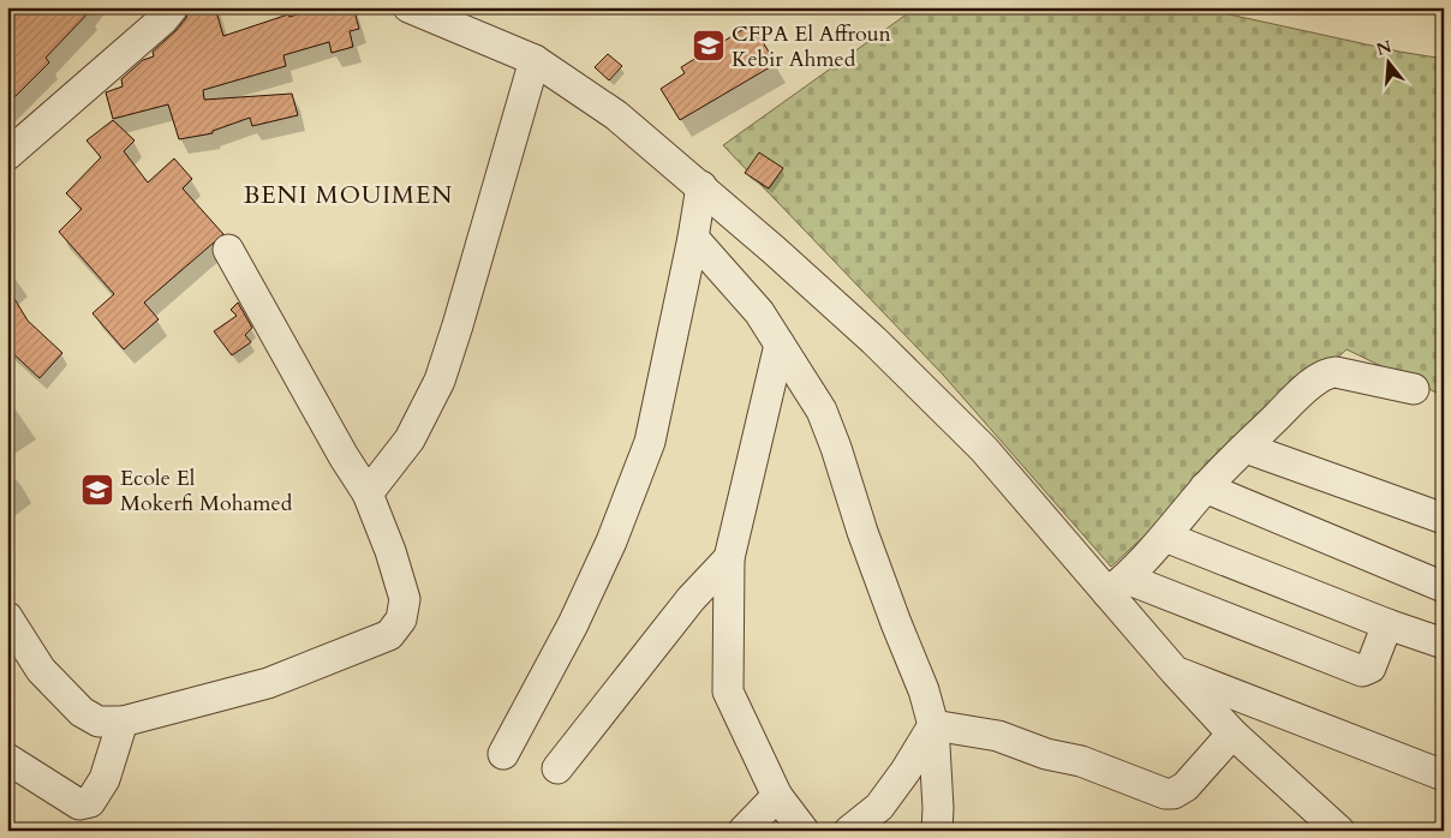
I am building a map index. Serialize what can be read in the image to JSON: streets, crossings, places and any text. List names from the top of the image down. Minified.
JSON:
{"districts":["BENI MOUIMEN"],"places":{"school or university":["CFPA El Affroun Kebir Ahmed","Ecole El Mokerfi Mohamed"]},"north":"top"}
